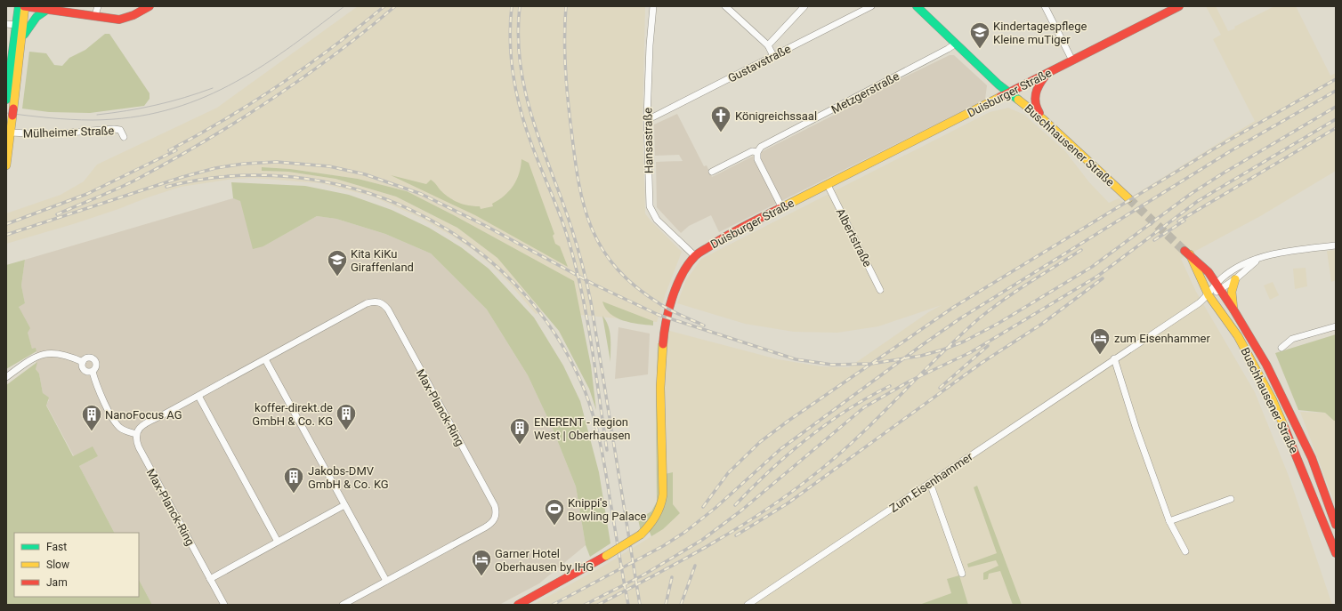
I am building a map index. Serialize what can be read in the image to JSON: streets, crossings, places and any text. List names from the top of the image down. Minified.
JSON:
{"streets":{"main road":["Duisburger Straße","Mülheimer Straße","Buschhausener Straße"],"street":["Gustavstraße","Metzgerstraße","Hansastraße","Albertstraße","Max-Planck-Ring","Zum Eisenhammer"]},"crossings":[["Gustavstraße","Hansastraße"],["Metzgerstraße","Buschhausener Straße"],["Duisburger Straße","Hansastraße"],["Duisburger Straße","Buschhausener Straße"],["Duisburger Straße","Albertstraße"],["Buschhausener Straße","Zum Eisenhammer"]],"places":{"school or university":["Kindertagespflege Kleine muTiger","Kita KiKu Giraffenland"],"church":["Königreichssaal"],"hotel":["zum Eisenhammer","Garner Hotel Oberhausen by IHG"],"building":["koffer-direkt.de GmbH & Co. KG","NanoFocus AG","ENERENT - Region West | Oberhausen","Jakobs-DMV GmbH & Co. KG"],"sports":["Knippi's Bowling Palace"]},"legend":["Fast","Slow","Jam"]}
